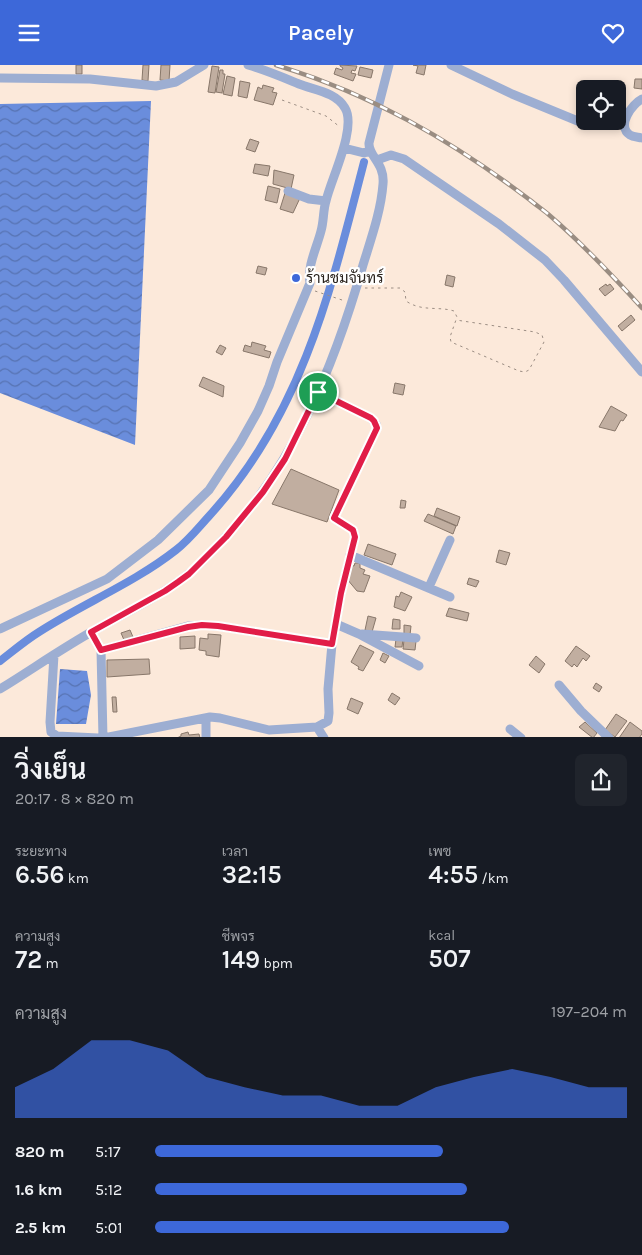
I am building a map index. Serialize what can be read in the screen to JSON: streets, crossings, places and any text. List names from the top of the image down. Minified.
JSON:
{"places":["ร้านชมจันทร์"],"page":{"header":"Pacely","heading":["วิ่งเย็น","20:17 · 8 × 820 m"],"stats":[["ระยะทาง","6.56 km"],["เวลา","32:15"],["เพซ","4:55 /km"],["ความสูง","72 m"],["ชีพจร","149 bpm"],["kcal","507"]],"chart":["ความสูง","197–204 m"],"list":[{"name":"820 m","note":"5:17"},{"name":"1.6 km","note":"5:12"},{"name":"2.5 km","note":"5:01"}]}}
